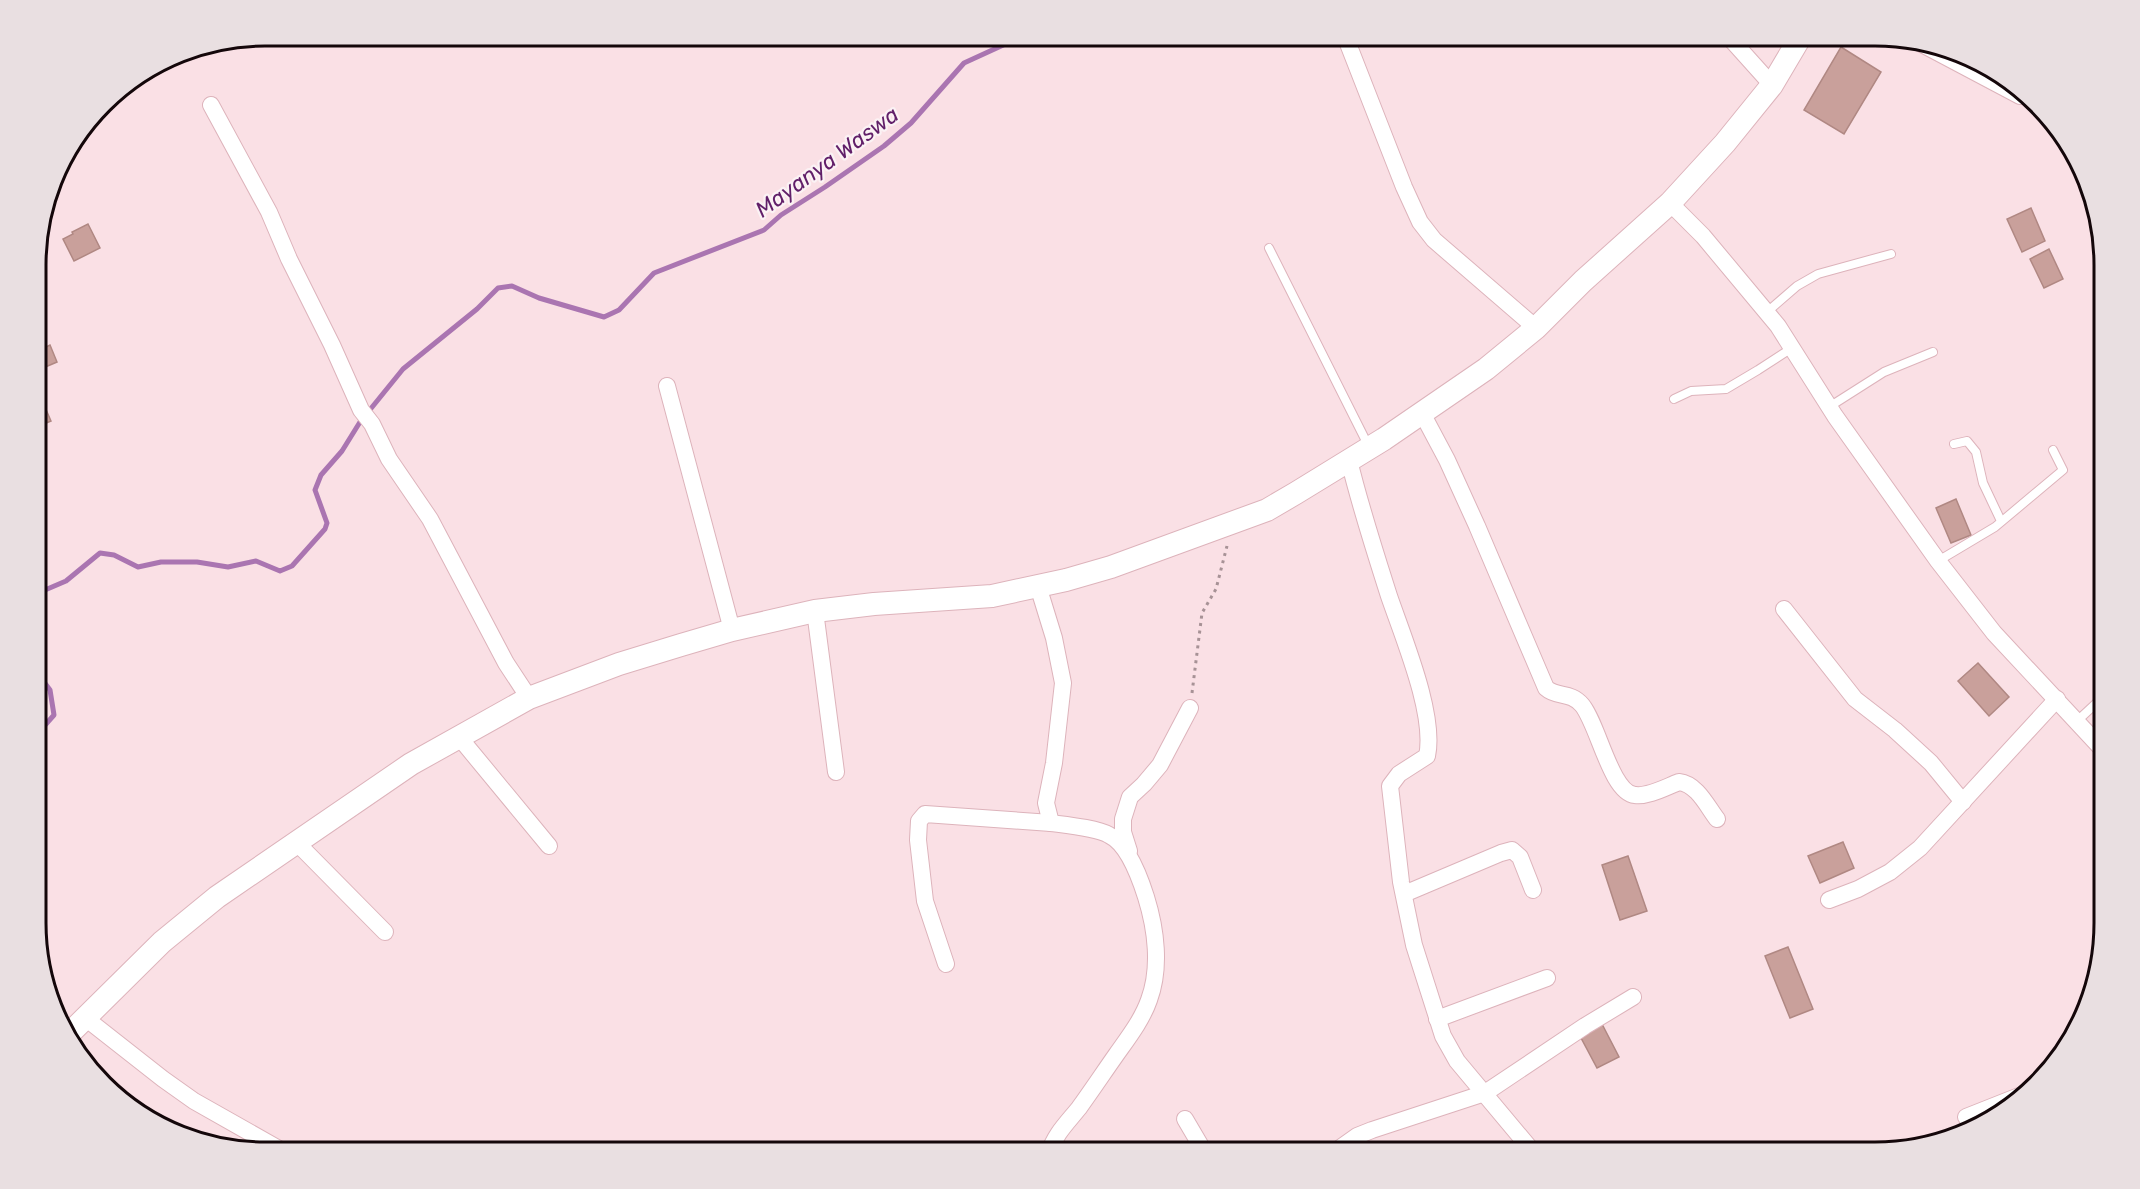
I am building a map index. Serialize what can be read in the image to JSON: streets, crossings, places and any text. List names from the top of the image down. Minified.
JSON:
{"water":["Mayanya Waswa"]}
